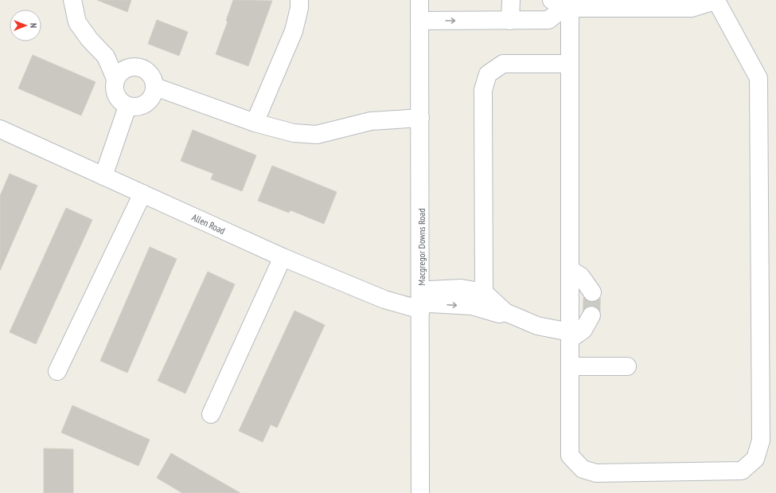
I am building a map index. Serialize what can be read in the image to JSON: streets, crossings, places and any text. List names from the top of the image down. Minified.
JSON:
{"streets":{"street":["Allen Road","Macgregor Downs Road"]},"crossings":[["Allen Road","Macgregor Downs Road"]],"north":"right"}
